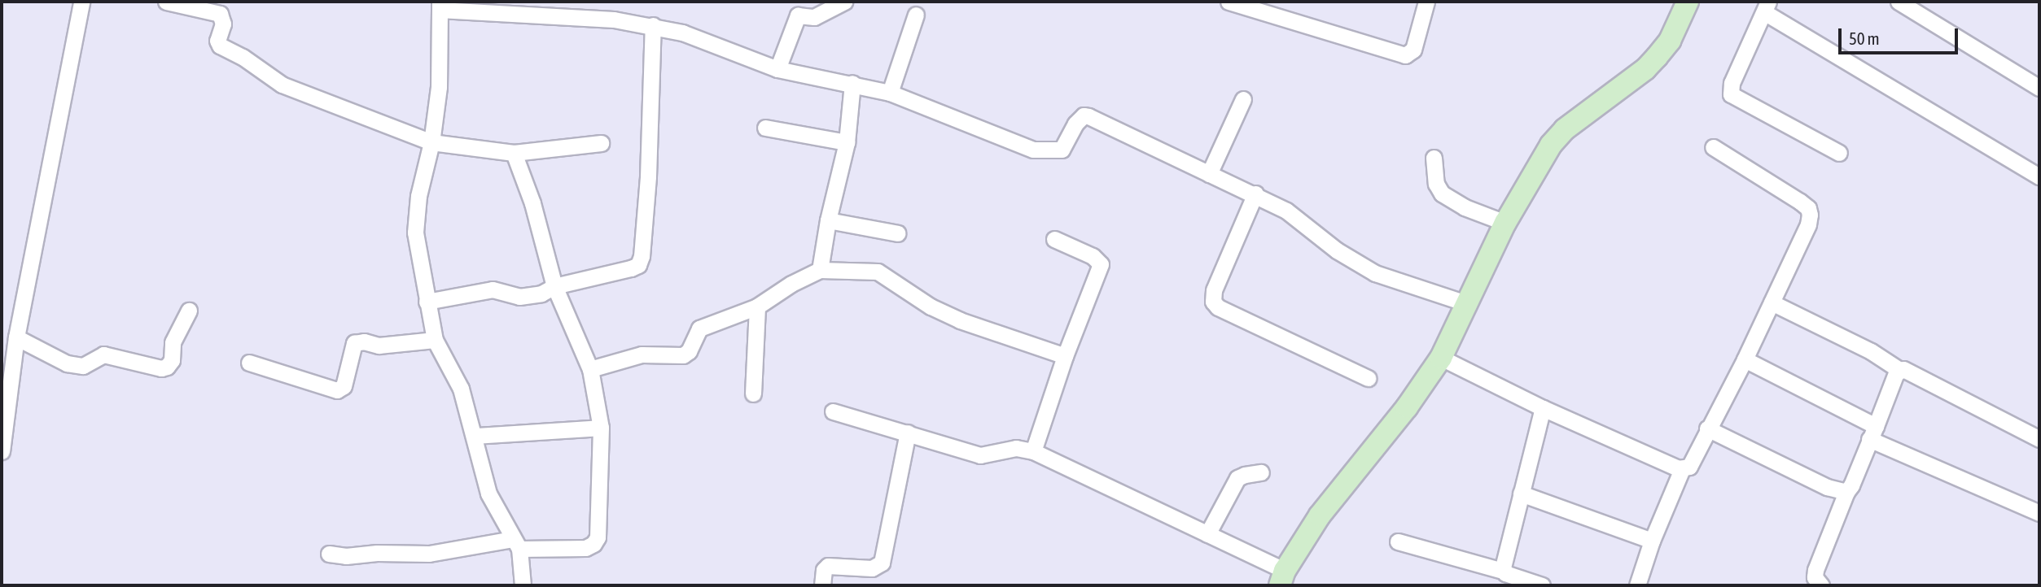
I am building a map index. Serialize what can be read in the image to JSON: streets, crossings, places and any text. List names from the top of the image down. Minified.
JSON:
{"scale_bar":"50 m"}
